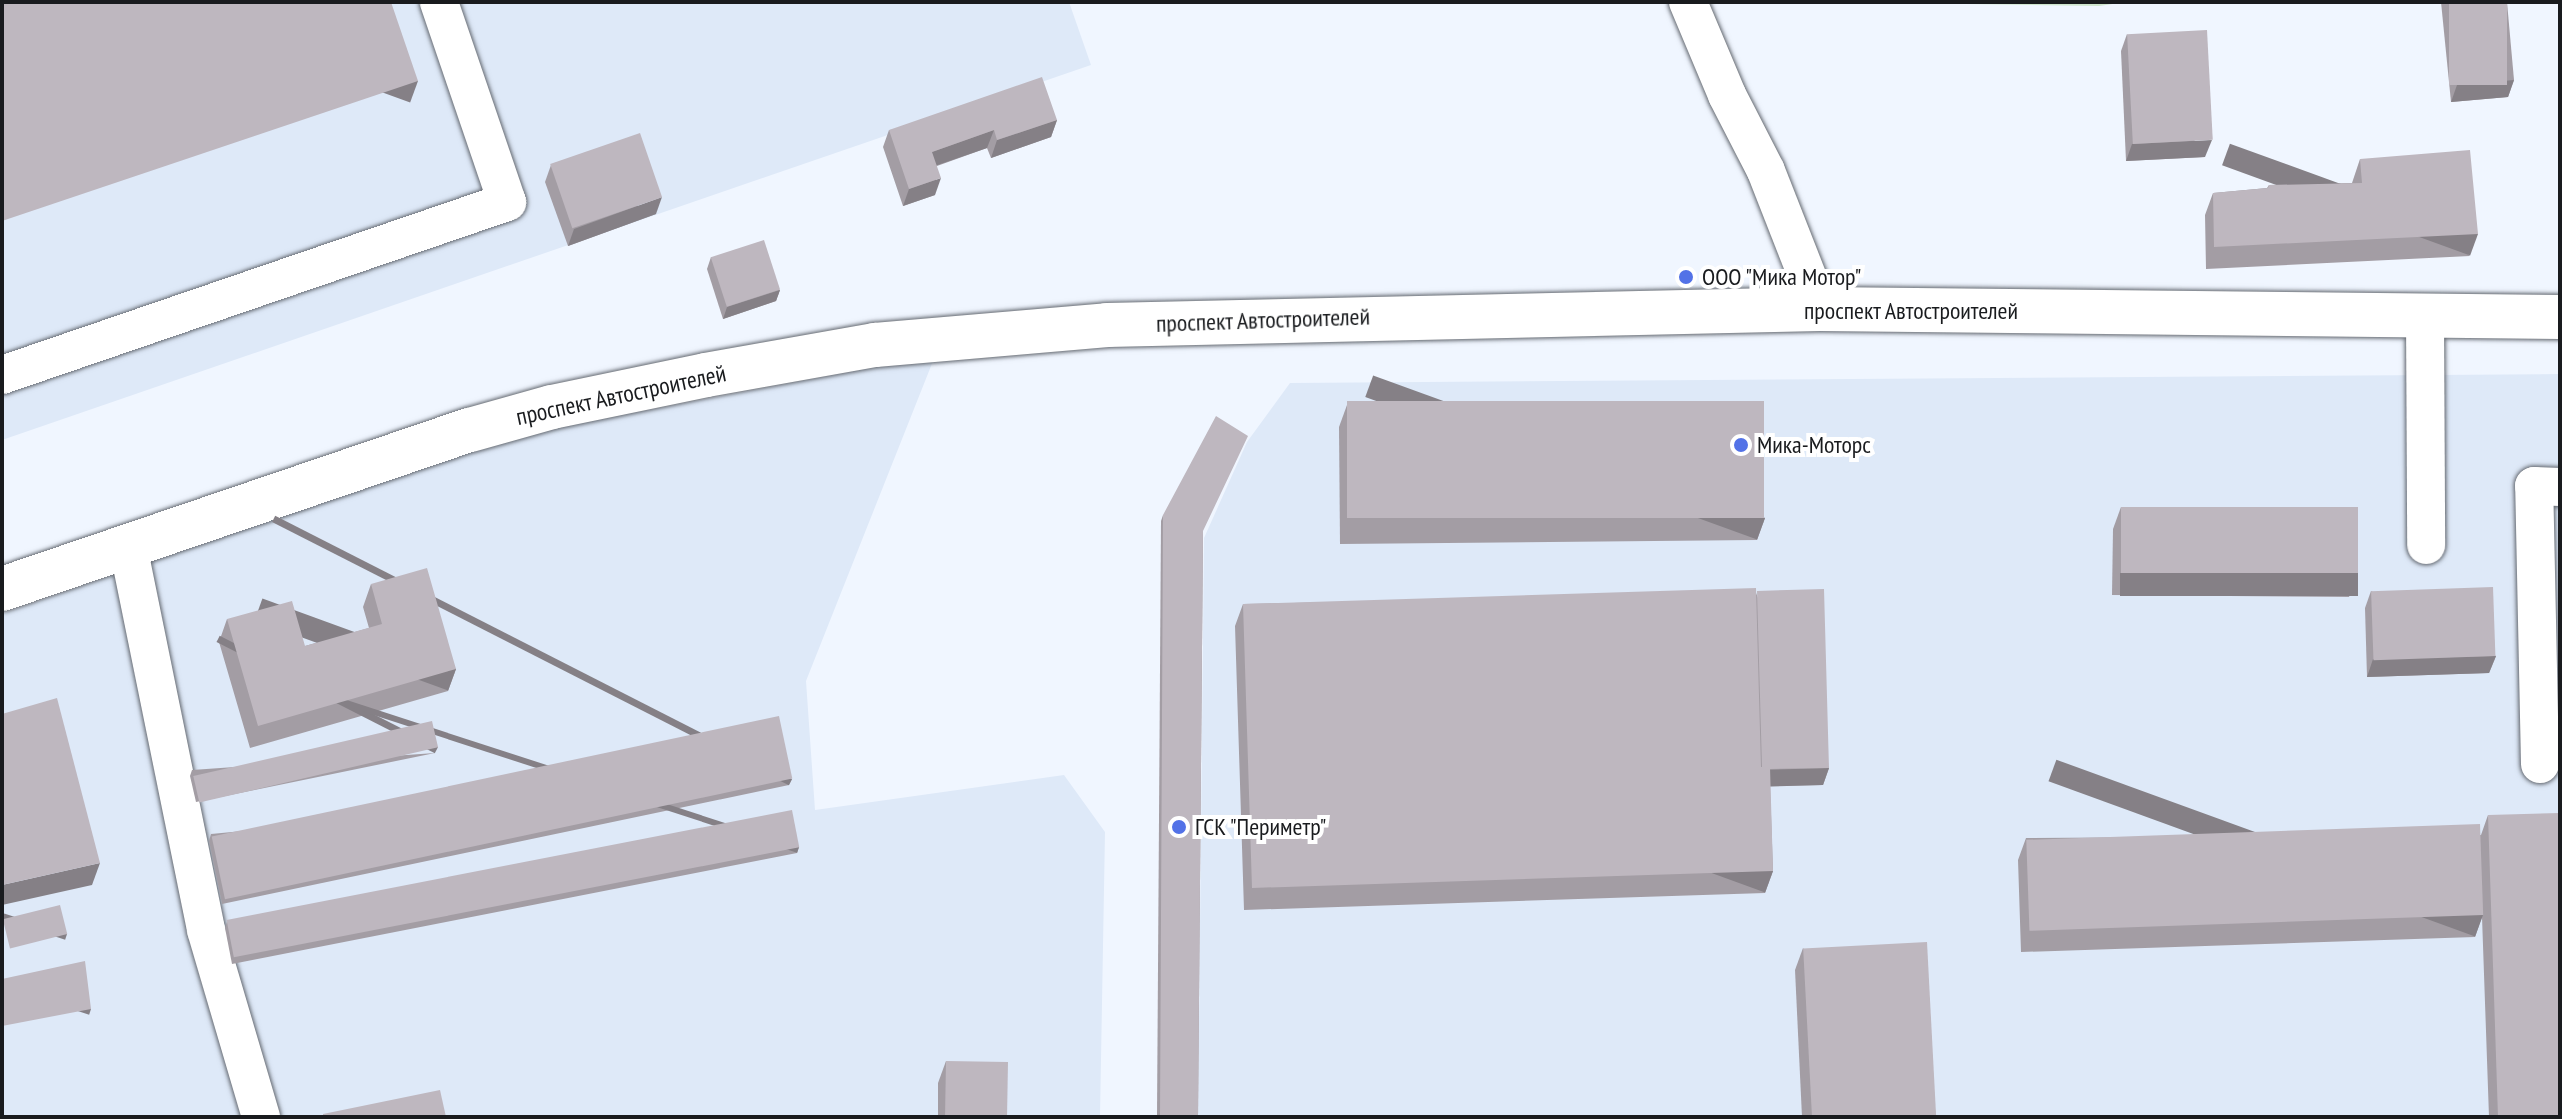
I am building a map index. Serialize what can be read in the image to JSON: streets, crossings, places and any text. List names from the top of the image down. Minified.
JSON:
{"streets":{"main road":["проспект Автостроителей"]},"places":["ООО \"Мика Мотор\"","Мика-Моторс","ГСК \"Периметр\""]}
